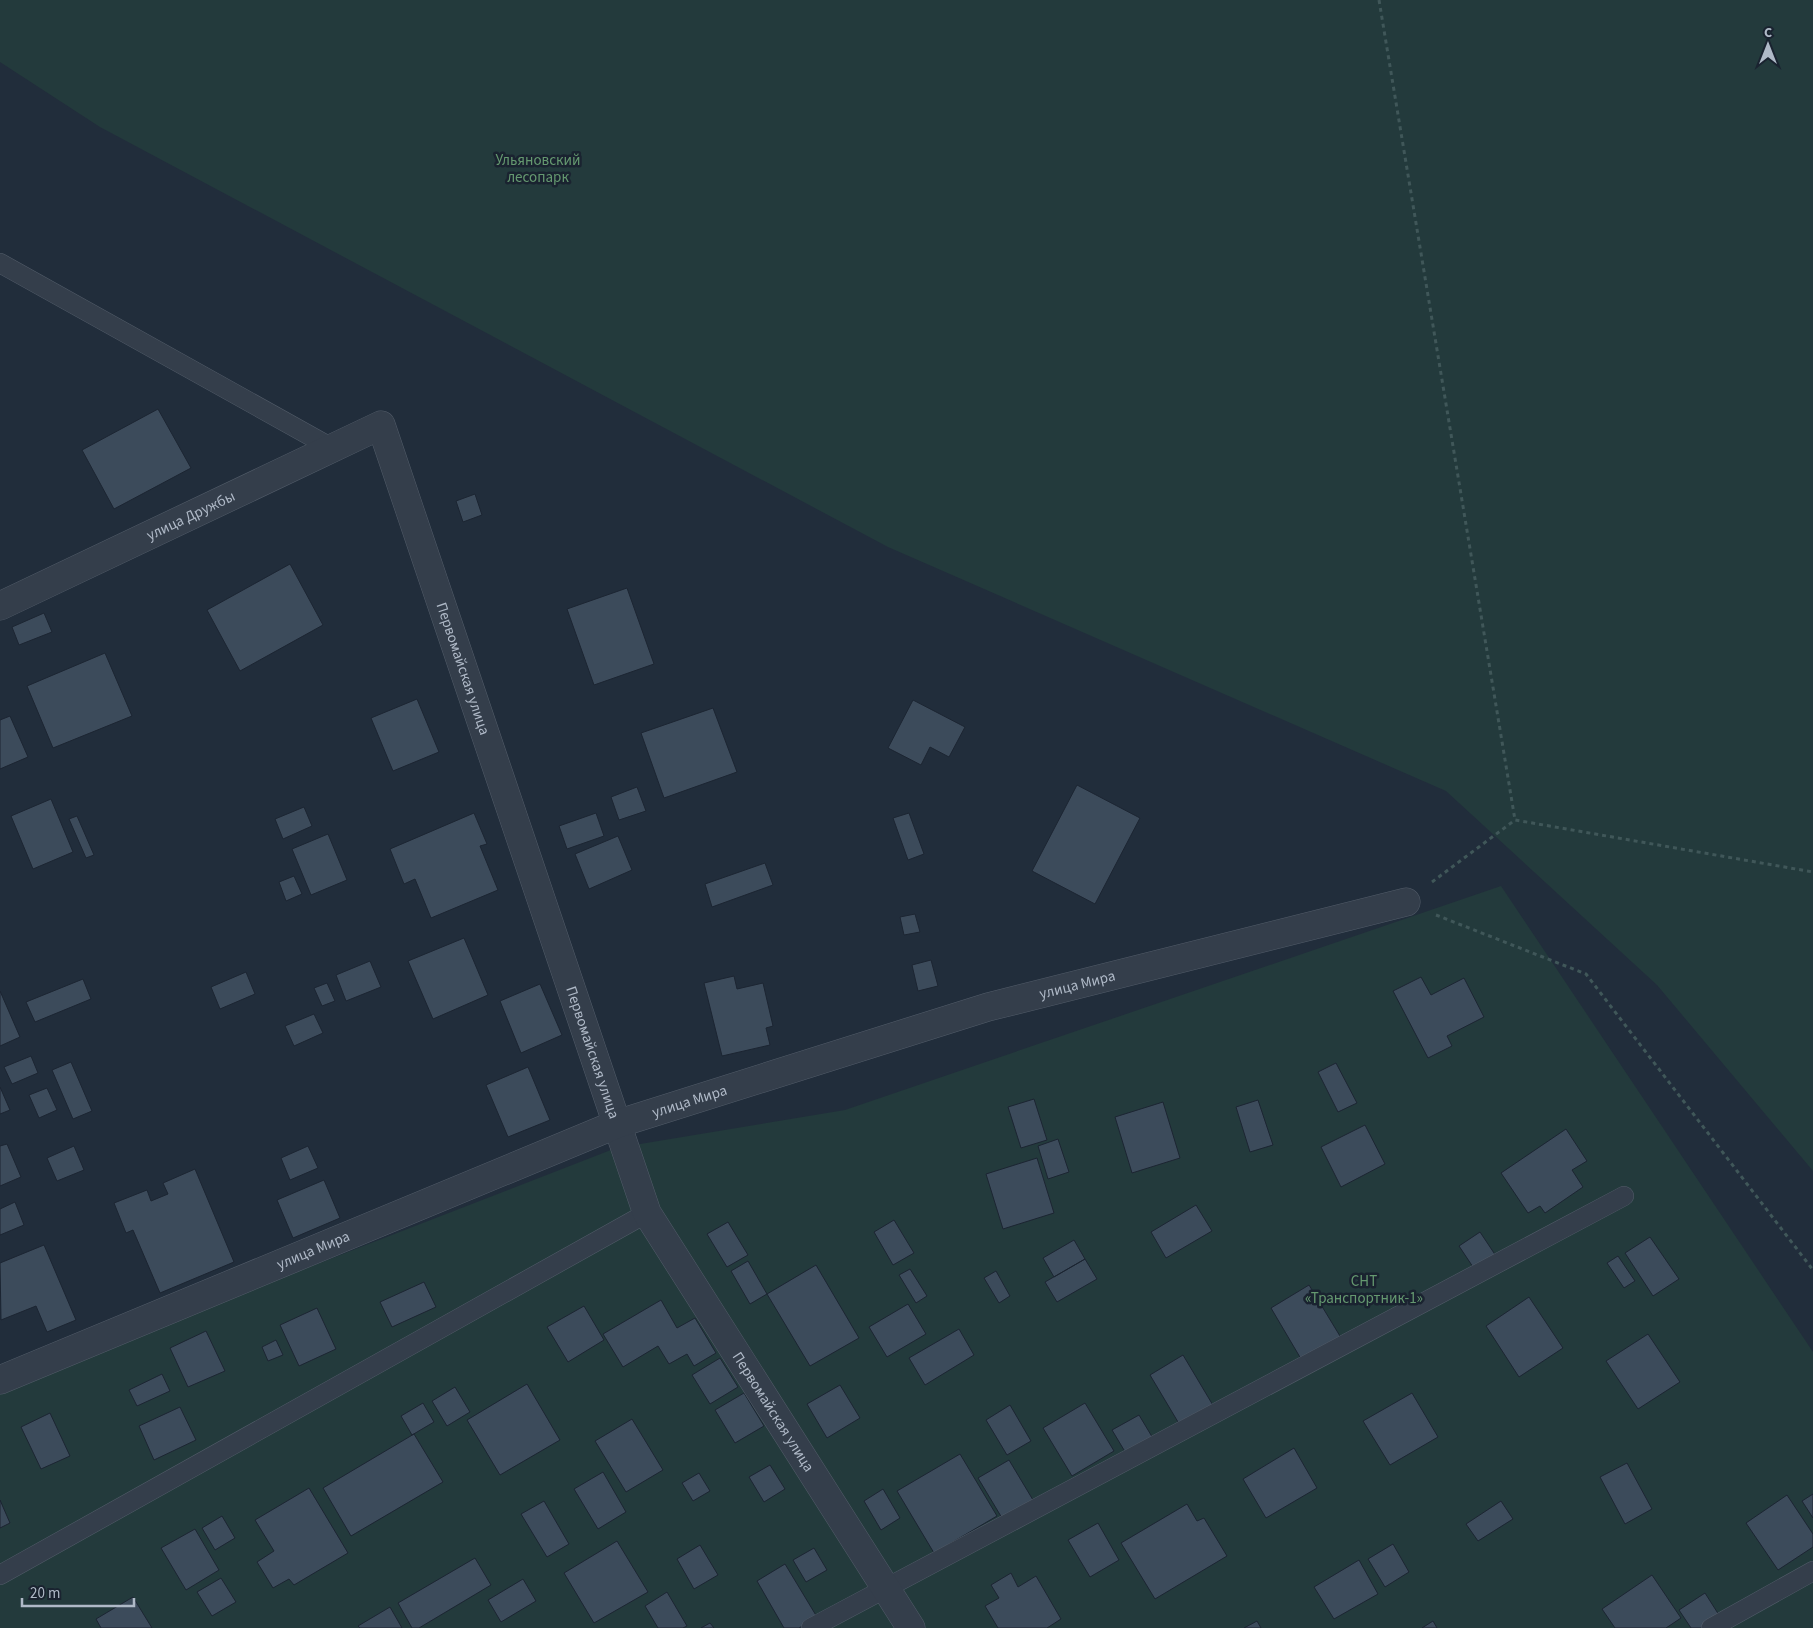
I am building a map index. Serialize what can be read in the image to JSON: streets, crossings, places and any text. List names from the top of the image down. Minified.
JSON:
{"streets":{"street":["улица Дружбы","Первомайская улица","улица Мира"]},"crossings":[["улица Дружбы","Первомайская улица"],["Первомайская улица","улица Мира"]],"parks":["Ульяновский лесопарк","СНТ «Транспортник-1»"],"scale_bar":"20 m","north":"top"}
